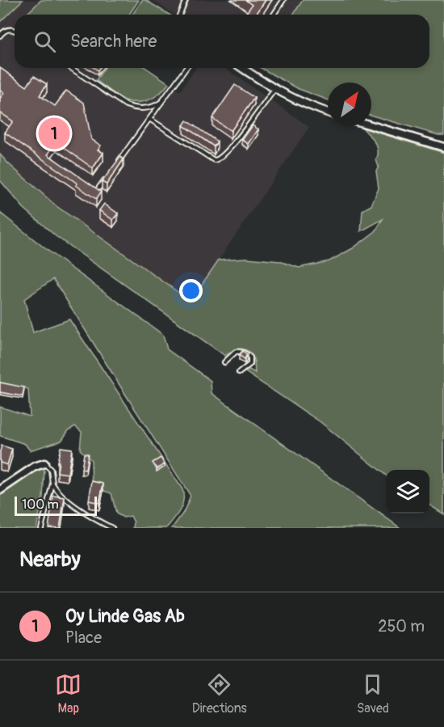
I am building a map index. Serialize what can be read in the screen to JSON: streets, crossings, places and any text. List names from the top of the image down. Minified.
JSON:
{"scale_bar":"100 m","north":"top right","page":{"search":"Search here","pins":"1","scale":"100 m","heading":"Nearby","list":[{"mark":"1","name":"Oy Linde Gas Ab","note":"Place","value":"250 m"}],"nav":["Map","Directions","Saved"]}}
